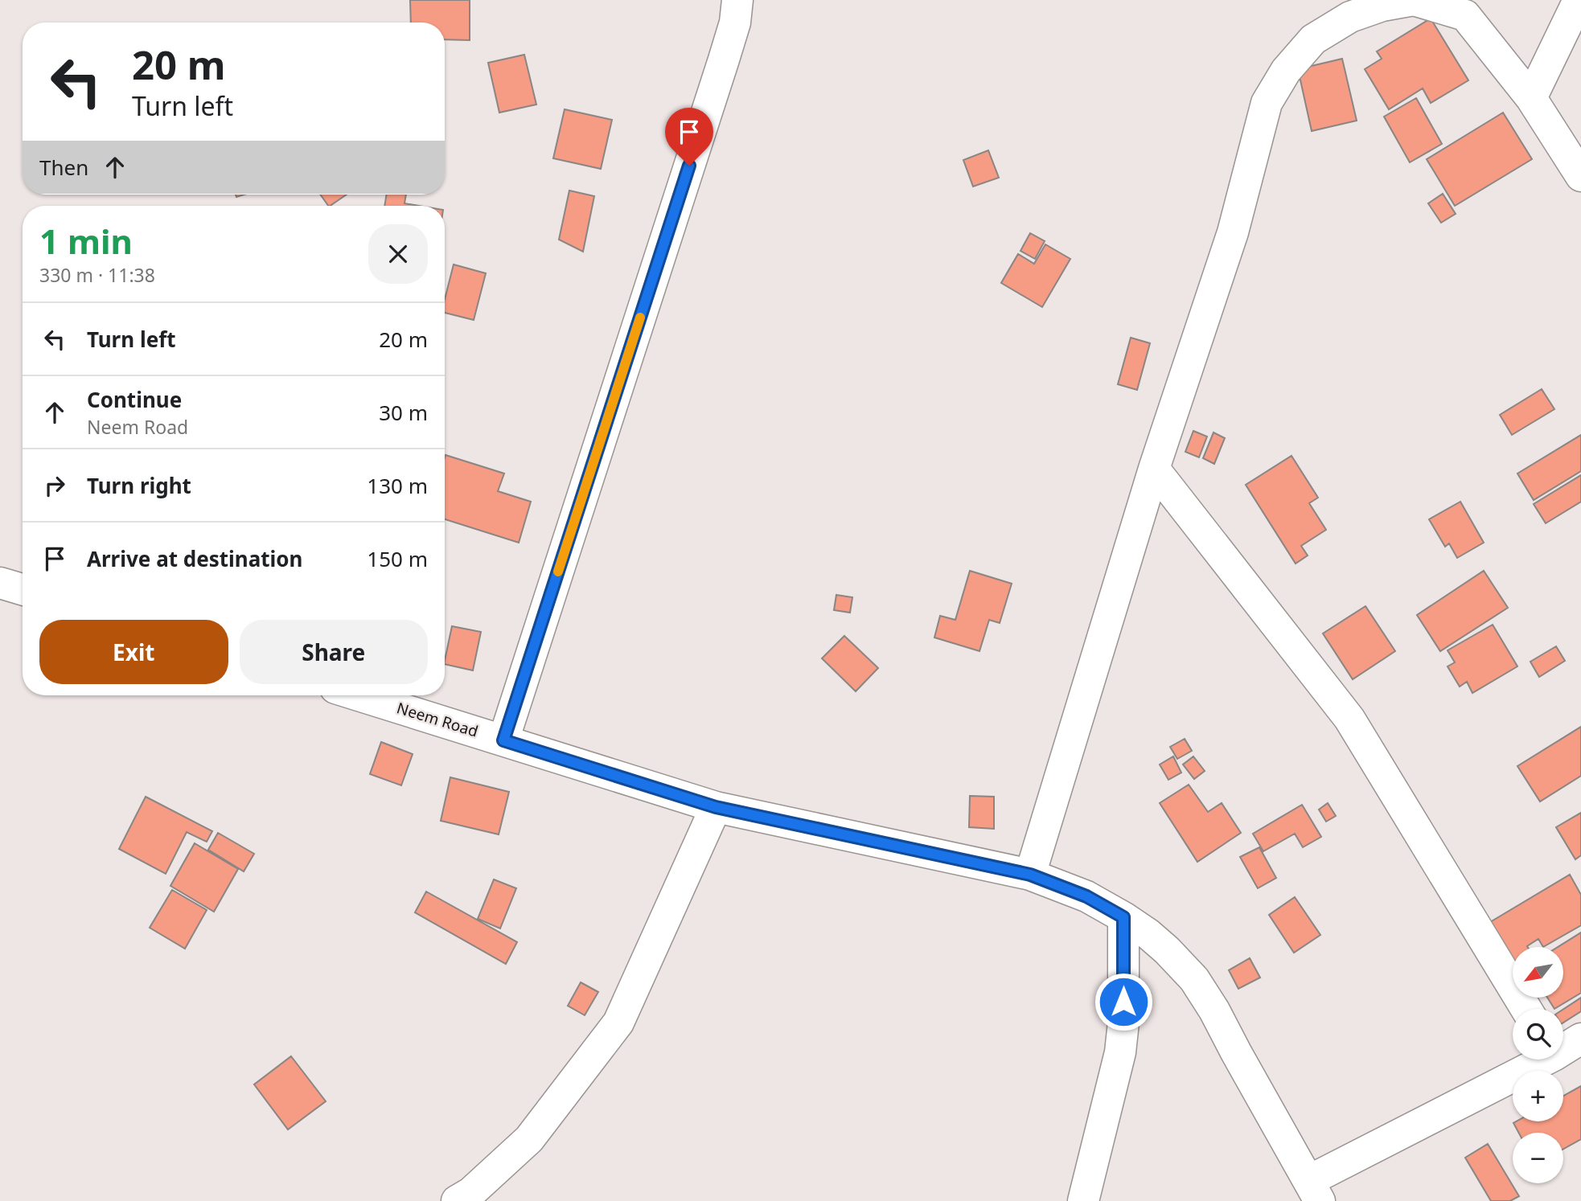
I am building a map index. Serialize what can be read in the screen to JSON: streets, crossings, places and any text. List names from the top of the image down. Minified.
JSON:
{"streets":{"street":["Neem Road"]},"north":"bottom left","page":{"turn":["20 m","Turn left"],"then":"Then","heading":["1 min","330 m · 11:38"],"list":[{"name":"Turn left","value":"20 m"},{"name":"Continue","note":"Neem Road","value":"30 m"},{"name":"Turn right","value":"130 m"},{"name":"Arrive at destination","value":"150 m"}],"buttons":["Exit","Share"],"map_buttons":["+","−"]}}
